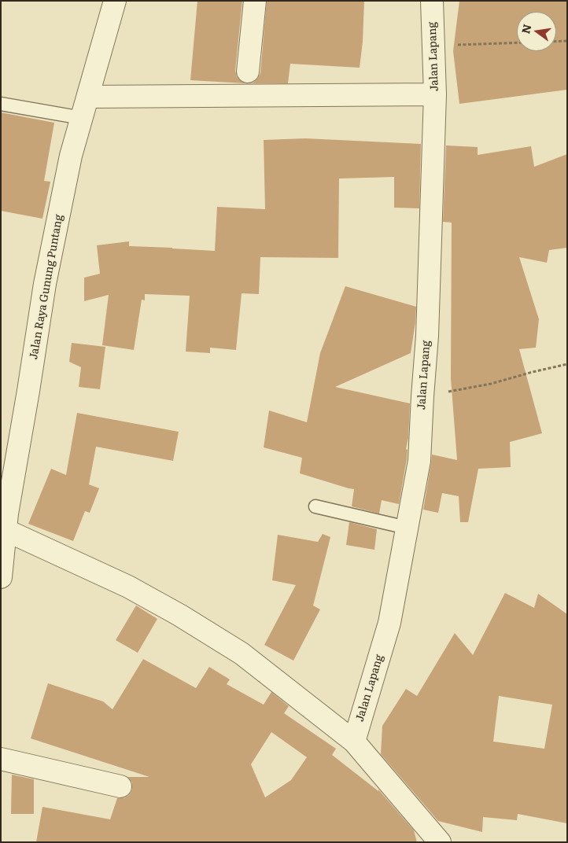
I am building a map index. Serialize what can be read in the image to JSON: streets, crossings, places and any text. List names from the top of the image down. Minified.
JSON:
{"streets":{"street":["Jalan Lapang","Jalan Raya Gunung Puntang"]},"north":"left"}
